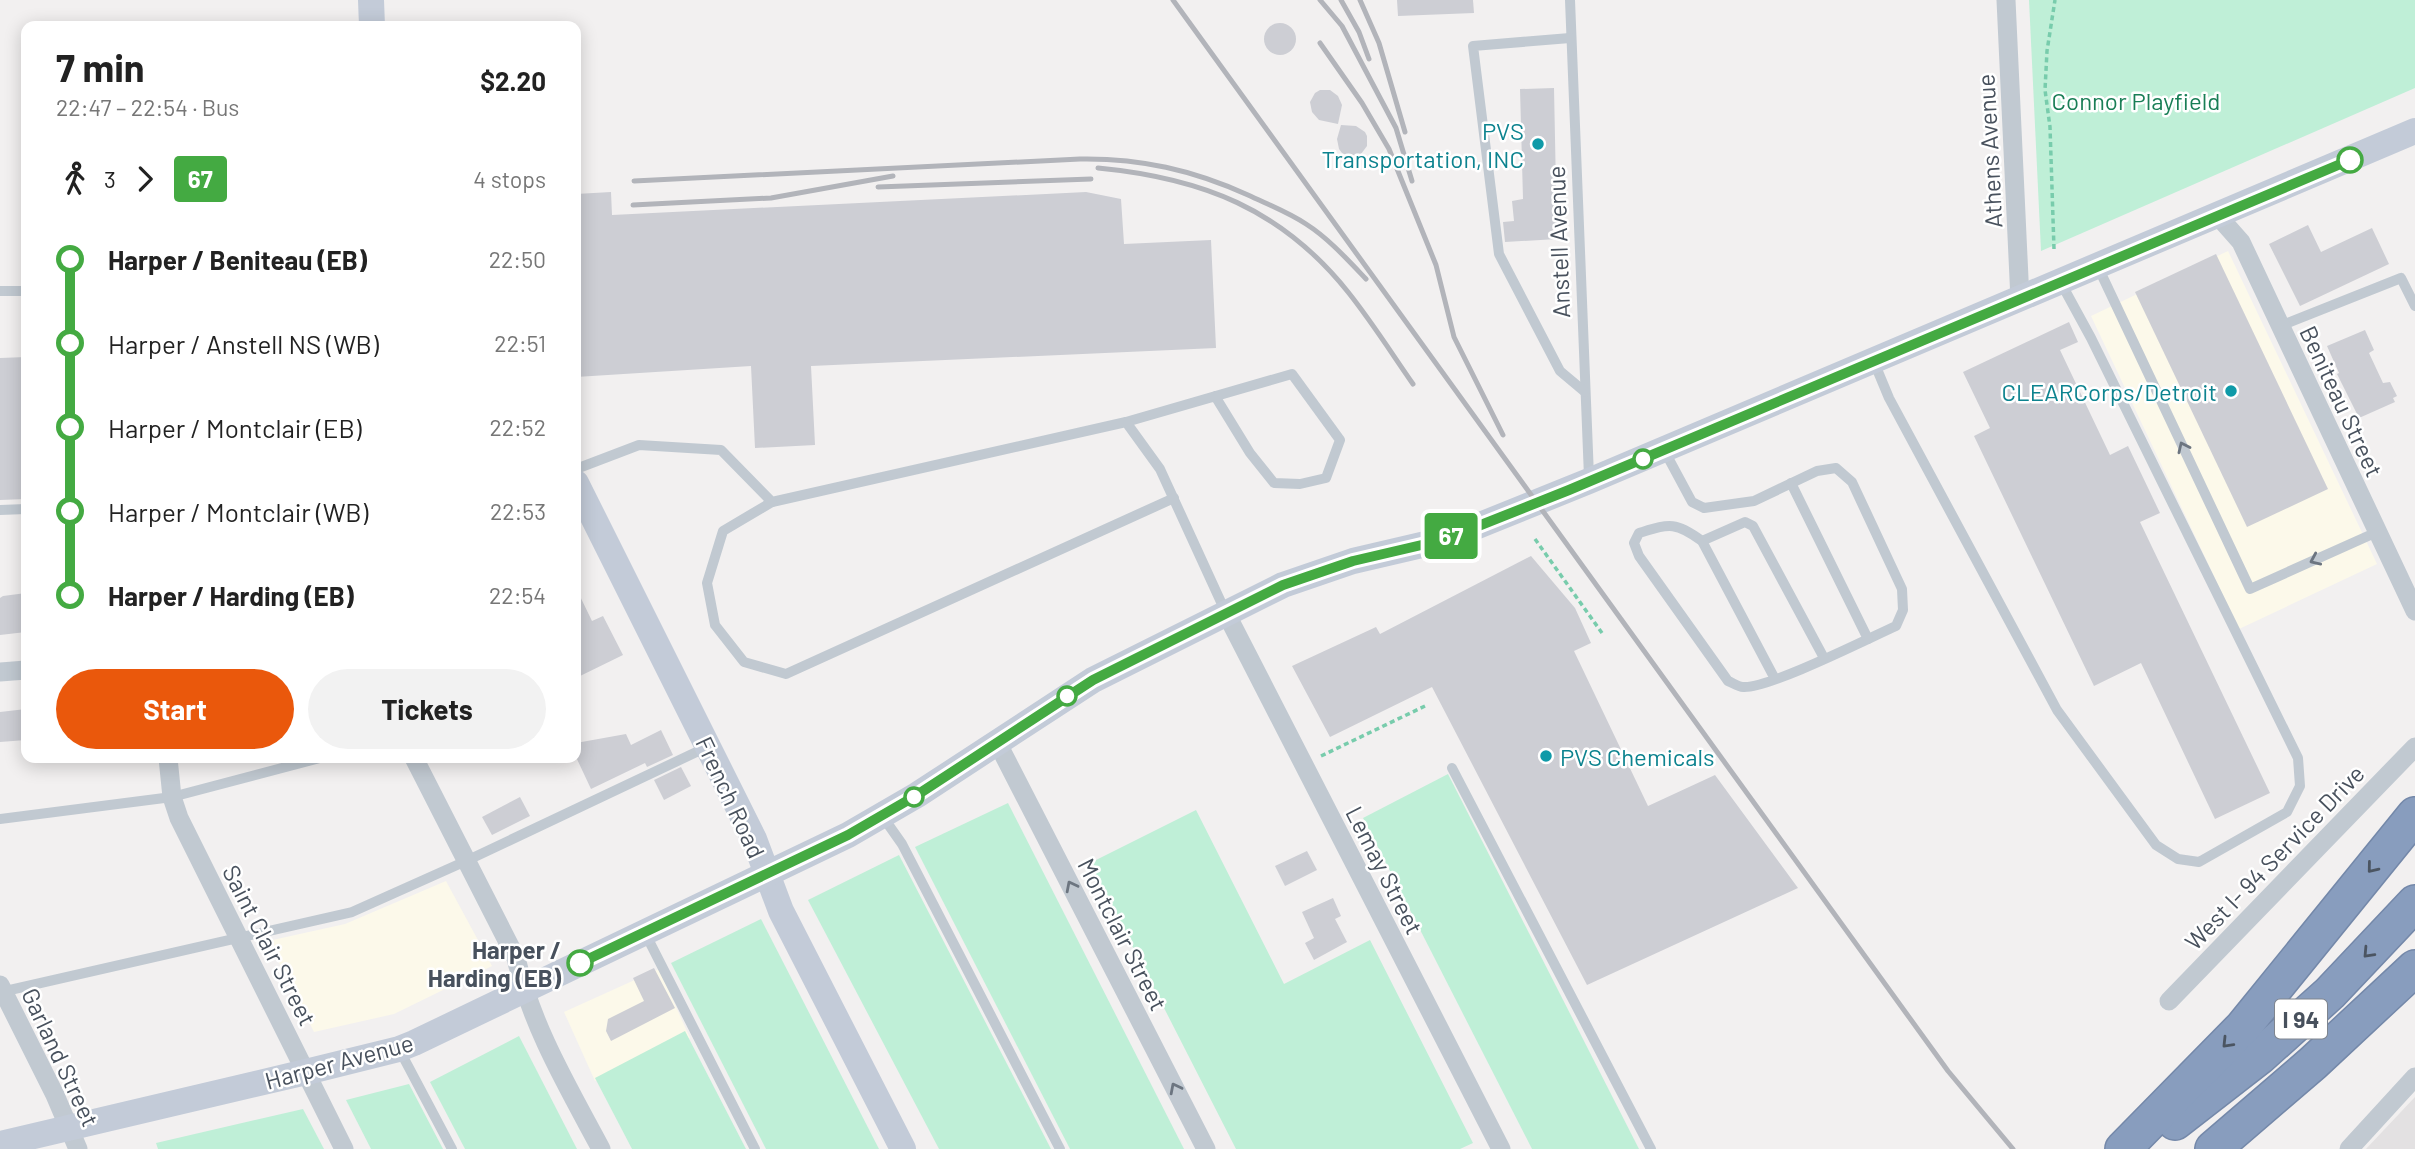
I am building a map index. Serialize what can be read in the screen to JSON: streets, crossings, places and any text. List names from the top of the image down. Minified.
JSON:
{"streets":{"highway":["I 94"],"main road":["French Road","Harper Avenue"],"street":["Athens Avenue","Beniteau Street","West I- 94 Service Drive","Lemay Street","Montclair Street","Saint Clair Street","Garland Street"],"lane":["Anstell Avenue"]},"crossings":[["Athens Avenue","Harper Avenue"],["Anstell Avenue","Harper Avenue"],["Beniteau Street","Harper Avenue"],["French Road","Harper Avenue"],["Lemay Street","Harper Avenue"],["Montclair Street","Harper Avenue"],["Saint Clair Street","Harper Avenue"],["Garland Street","Harper Avenue"]],"one_way":["Montclair Street"],"parks":["Connor Playfield"],"places":["PVS Transportation, INC","CLEARCorps/Detroit","PVS Chemicals","Harper / Harding (EB)"],"lines":["bus line 67"],"page":{"on_map":"67","heading":["7 min","22:47 – 22:54 · Bus","$2.20"],"legs":["3","67","4 stops"],"list":[{"name":"Harper / Beniteau (EB)","value":"22:50"},{"name":"Harper / Anstell NS (WB)","value":"22:51"},{"name":"Harper / Montclair (EB)","value":"22:52"},{"name":"Harper / Montclair (WB)","value":"22:53"},{"name":"Harper / Harding (EB)","value":"22:54"}],"buttons":["Start","Tickets"]}}
